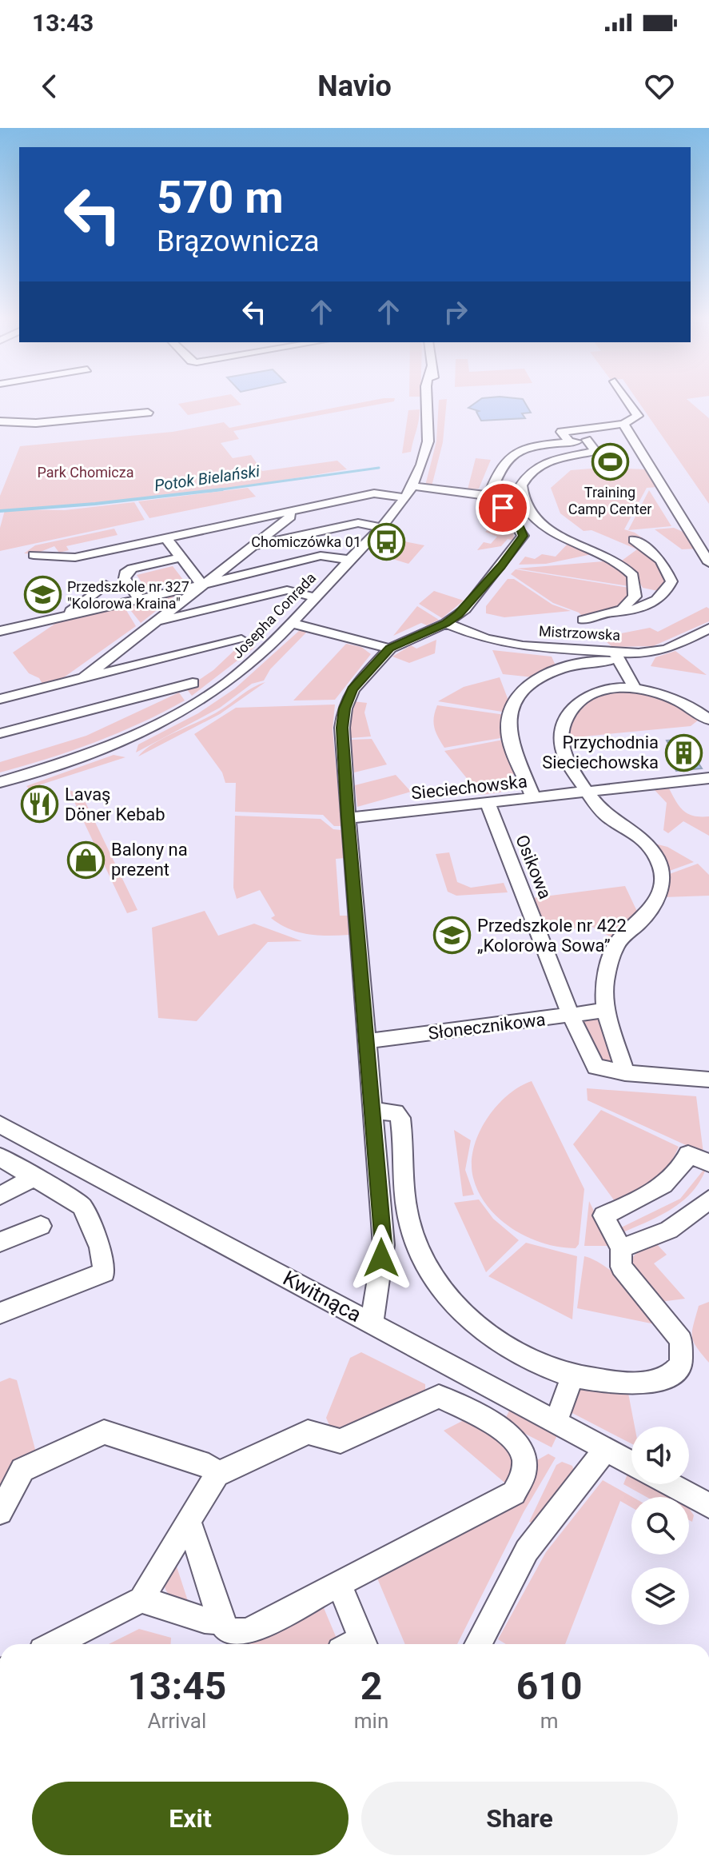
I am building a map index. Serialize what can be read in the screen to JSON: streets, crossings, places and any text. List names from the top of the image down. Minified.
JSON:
{"streets":{"street":["Josepha Conrada","Mistrzowska","Sieciechowska","Osikowa","Słonecznikowa","Kwitnąca"]},"crossings":[["Sieciechowska","Osikowa"],["Osikowa","Słonecznikowa"]],"water":["Potok Bielański"],"parks":["Park Chomicza"],"places":{"sports":["Training Camp Center"],"bus stop":["Chomiczówka 01"],"school or university":["Przedszkole nr 327 \"Kolorowa Kraina\"","Przedszkole nr 422 „Kolorowa Sowa”"],"building":["Przychodnia Sieciechowska"],"restaurant":["Lavaş Döner Kebab"],"shop":["Balony na prezent"]},"page":{"status":"13:43","header":"Navio","turn":["570 m","Brązownicza"],"eta":["13:45","Arrival","2","min","610","m"],"buttons":["Exit","Share"]}}
